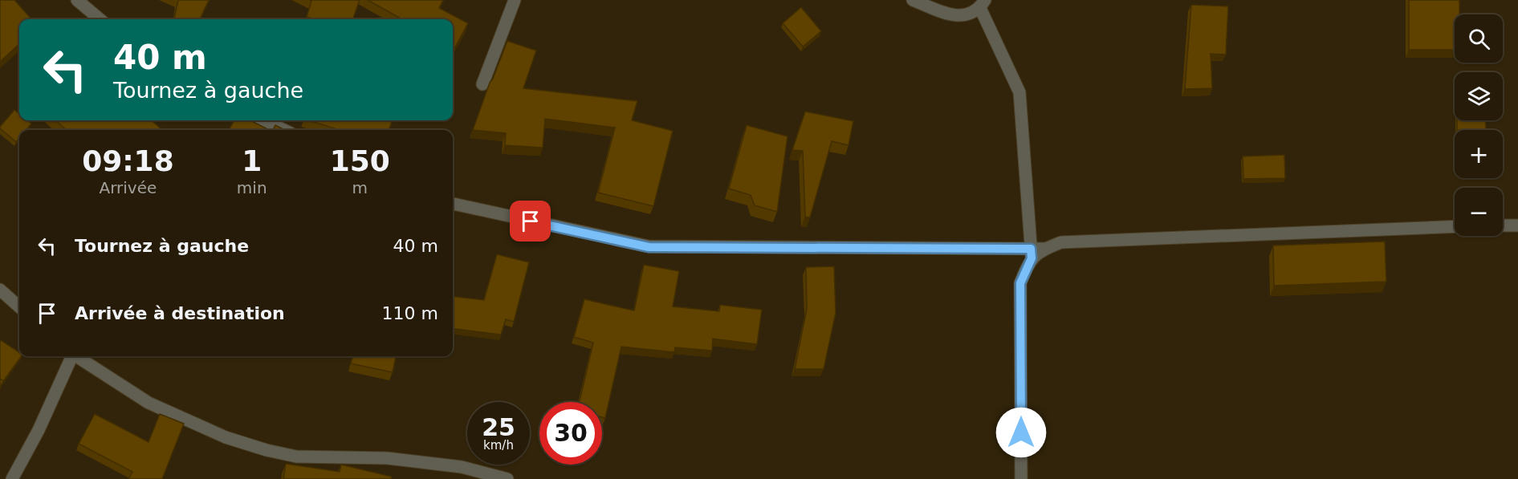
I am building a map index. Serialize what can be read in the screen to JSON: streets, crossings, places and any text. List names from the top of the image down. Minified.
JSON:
{"page":{"map_buttons":["+","−"],"turn":["40 m","Tournez à gauche"],"eta":["09:18","Arrivée","1","min","150","m"],"list":[{"name":"Tournez à gauche","value":"40 m"},{"name":"Arrivée à destination","value":"110 m"}],"speed":"25 km/h","limit":"30"}}
